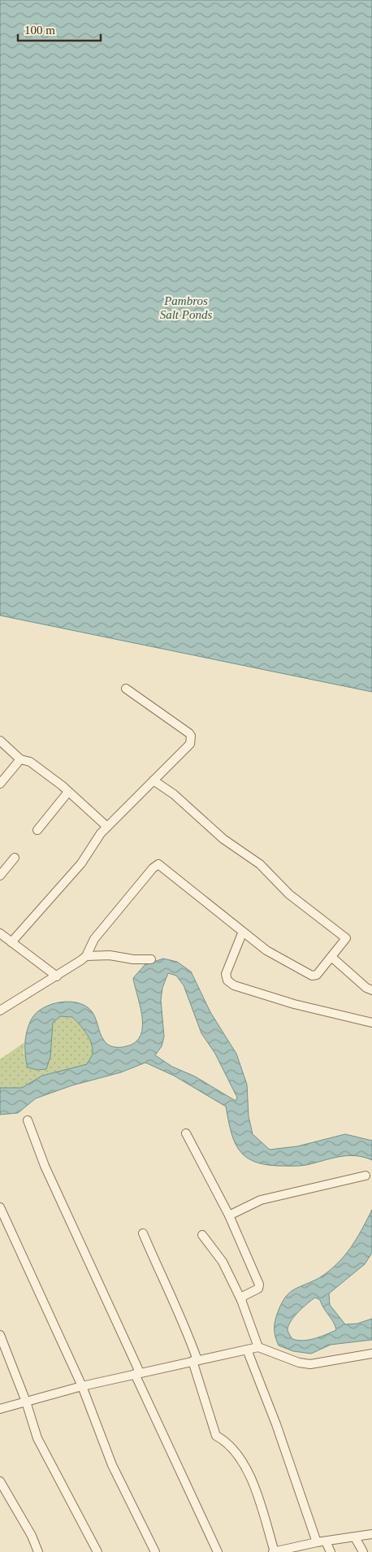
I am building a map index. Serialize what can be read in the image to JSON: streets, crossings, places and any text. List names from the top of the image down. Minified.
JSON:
{"water":["Pambros Salt Ponds"],"scale_bar":"100 m"}
